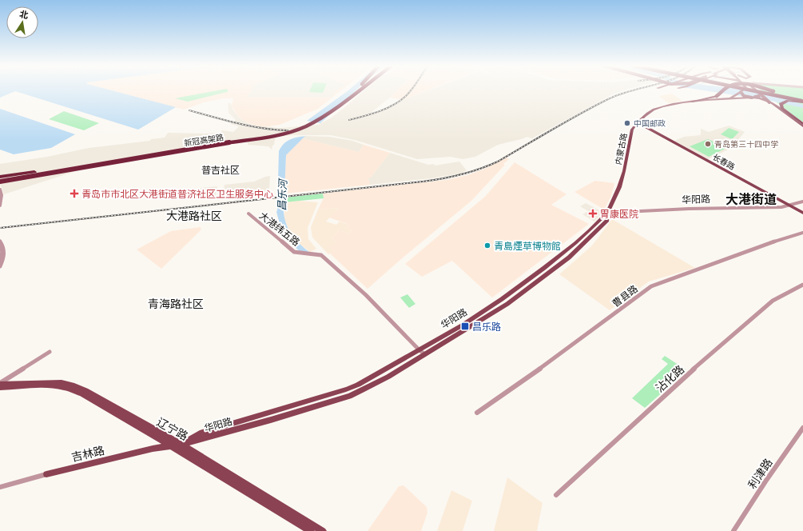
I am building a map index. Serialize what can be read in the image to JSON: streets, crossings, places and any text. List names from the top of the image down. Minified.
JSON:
{"streets":{"highway":["新冠高架路"],"main road":["内蒙古路","长春路","华阳路","辽宁路","吉林路"],"street":["大港纬五路","曹县路","沾化路","利津路"]},"crossings":[["内蒙古路","长春路"],["内蒙古路","华阳路"],["长春路","华阳路"],["华阳路","大港纬五路"],["华阳路","辽宁路"],["华阳路","吉林路"],["辽宁路","吉林路"]],"districts":["普吉社区","大港街道","大港路社区","青海路社区"],"water":["昌乐河"],"places":{"other":["中国邮政","青岛第三十四中学","青島煙草博物館"],"health":["青岛市市北区大港街道普济社区卫生服务中心","胃康医院"],"transit":["昌乐路"]},"north":"top"}
